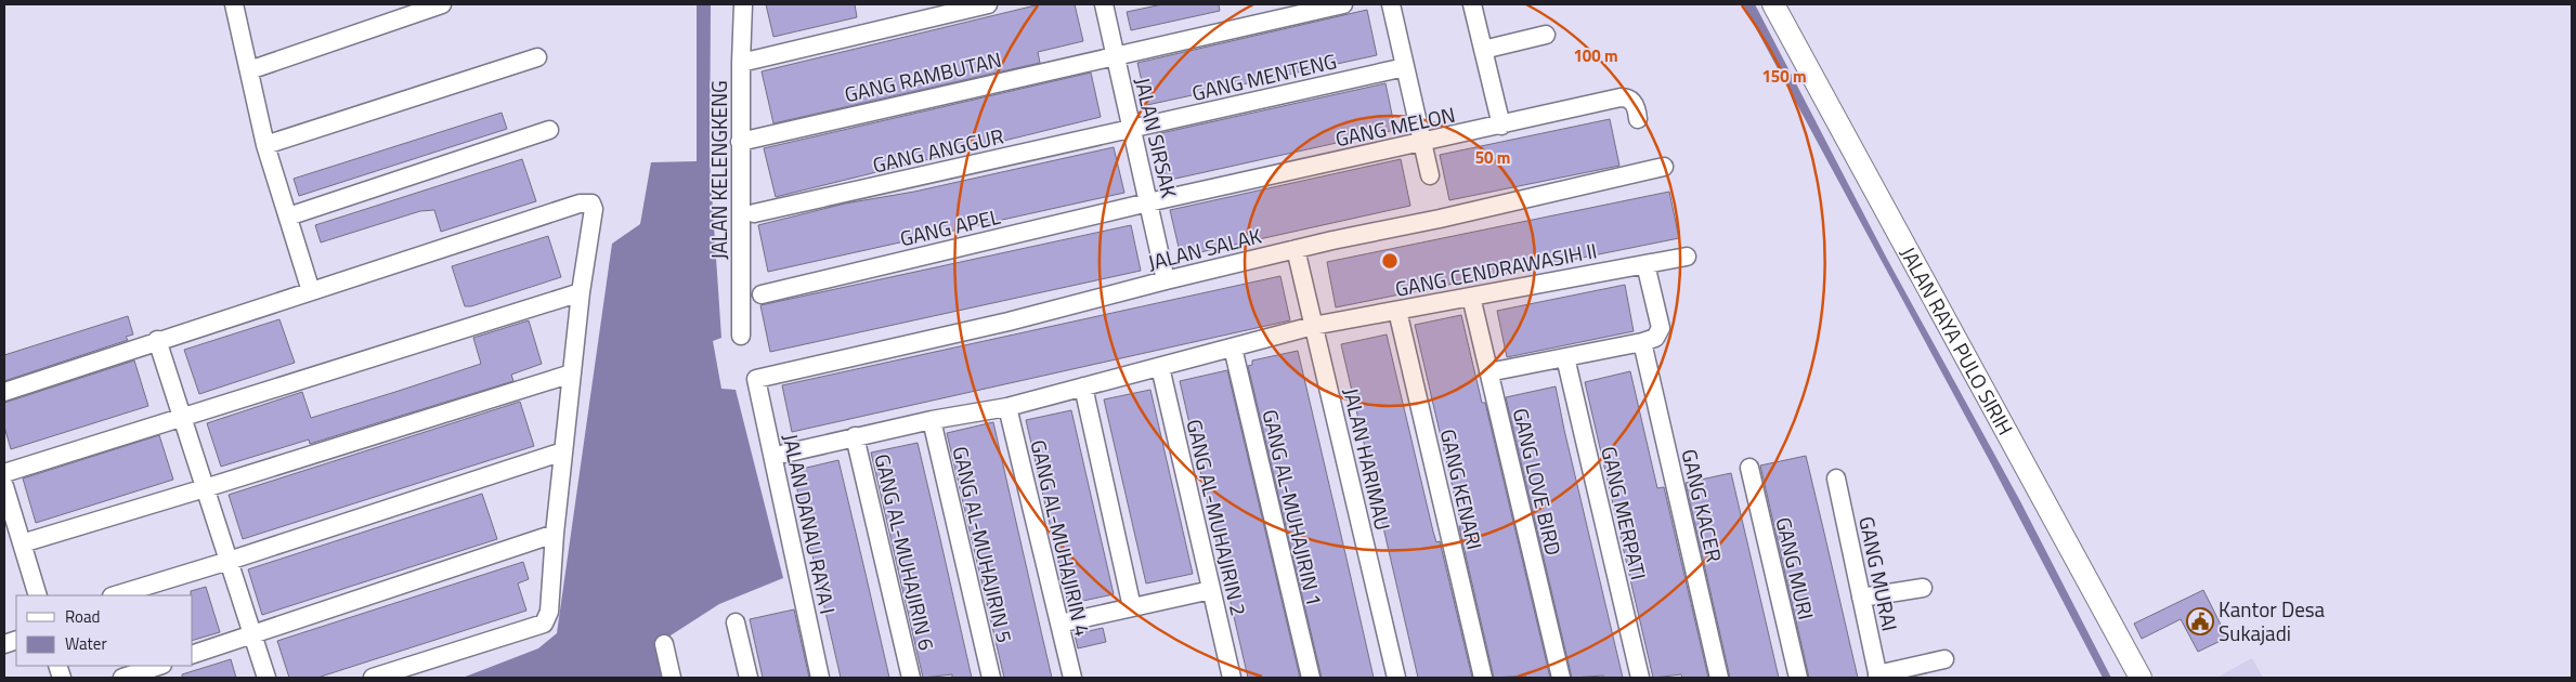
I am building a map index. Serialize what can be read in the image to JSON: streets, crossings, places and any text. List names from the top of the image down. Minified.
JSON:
{"streets":{"street":["GANG RAMBUTAN","GANG MENTENG","GANG MELON","JALAN SIRSAK","GANG ANGGUR","JALAN KELENGKENG","GANG APEL","JALAN SALAK","GANG CENDRAWASIH II","JALAN RAYA PULO SIRIH","JALAN HARIMAU","GANG LOVE BIRD","GANG KENARI","GANG KACER","GANG AL-MUHAJIRIN 1","GANG MERPATI","GANG AL-MUHAJIRIN 2","JALAN DANAU RAYA I","GANG AL-MUHAJIRIN 4","GANG AL-MUHAJIRIN 5","GANG AL-MUHAJIRIN 6","GANG MURI","GANG MURAI"]},"crossings":[["GANG RAMBUTAN","JALAN SIRSAK"],["GANG RAMBUTAN","JALAN KELENGKENG"],["GANG MENTENG","JALAN SIRSAK"],["GANG MENTENG","GANG ANGGUR"],["GANG MELON","JALAN SIRSAK"],["GANG MELON","GANG APEL"],["JALAN SIRSAK","GANG ANGGUR"],["JALAN SIRSAK","GANG APEL"],["JALAN SIRSAK","JALAN SALAK"],["JALAN SALAK","JALAN HARIMAU"],["JALAN SALAK","JALAN DANAU RAYA I"],["GANG CENDRAWASIH II","JALAN HARIMAU"],["GANG CENDRAWASIH II","GANG LOVE BIRD"],["GANG CENDRAWASIH II","GANG KENARI"],["GANG CENDRAWASIH II","GANG AL-MUHAJIRIN 1"],["GANG CENDRAWASIH II","GANG AL-MUHAJIRIN 2"],["GANG CENDRAWASIH II","GANG AL-MUHAJIRIN 4"],["GANG CENDRAWASIH II","GANG AL-MUHAJIRIN 5"],["GANG CENDRAWASIH II","GANG AL-MUHAJIRIN 6"]],"places":{"public building":["Kantor Desa Sukajadi"]},"legend":["Road","Water"],"rings":["100 m","150 m","50 m"]}
